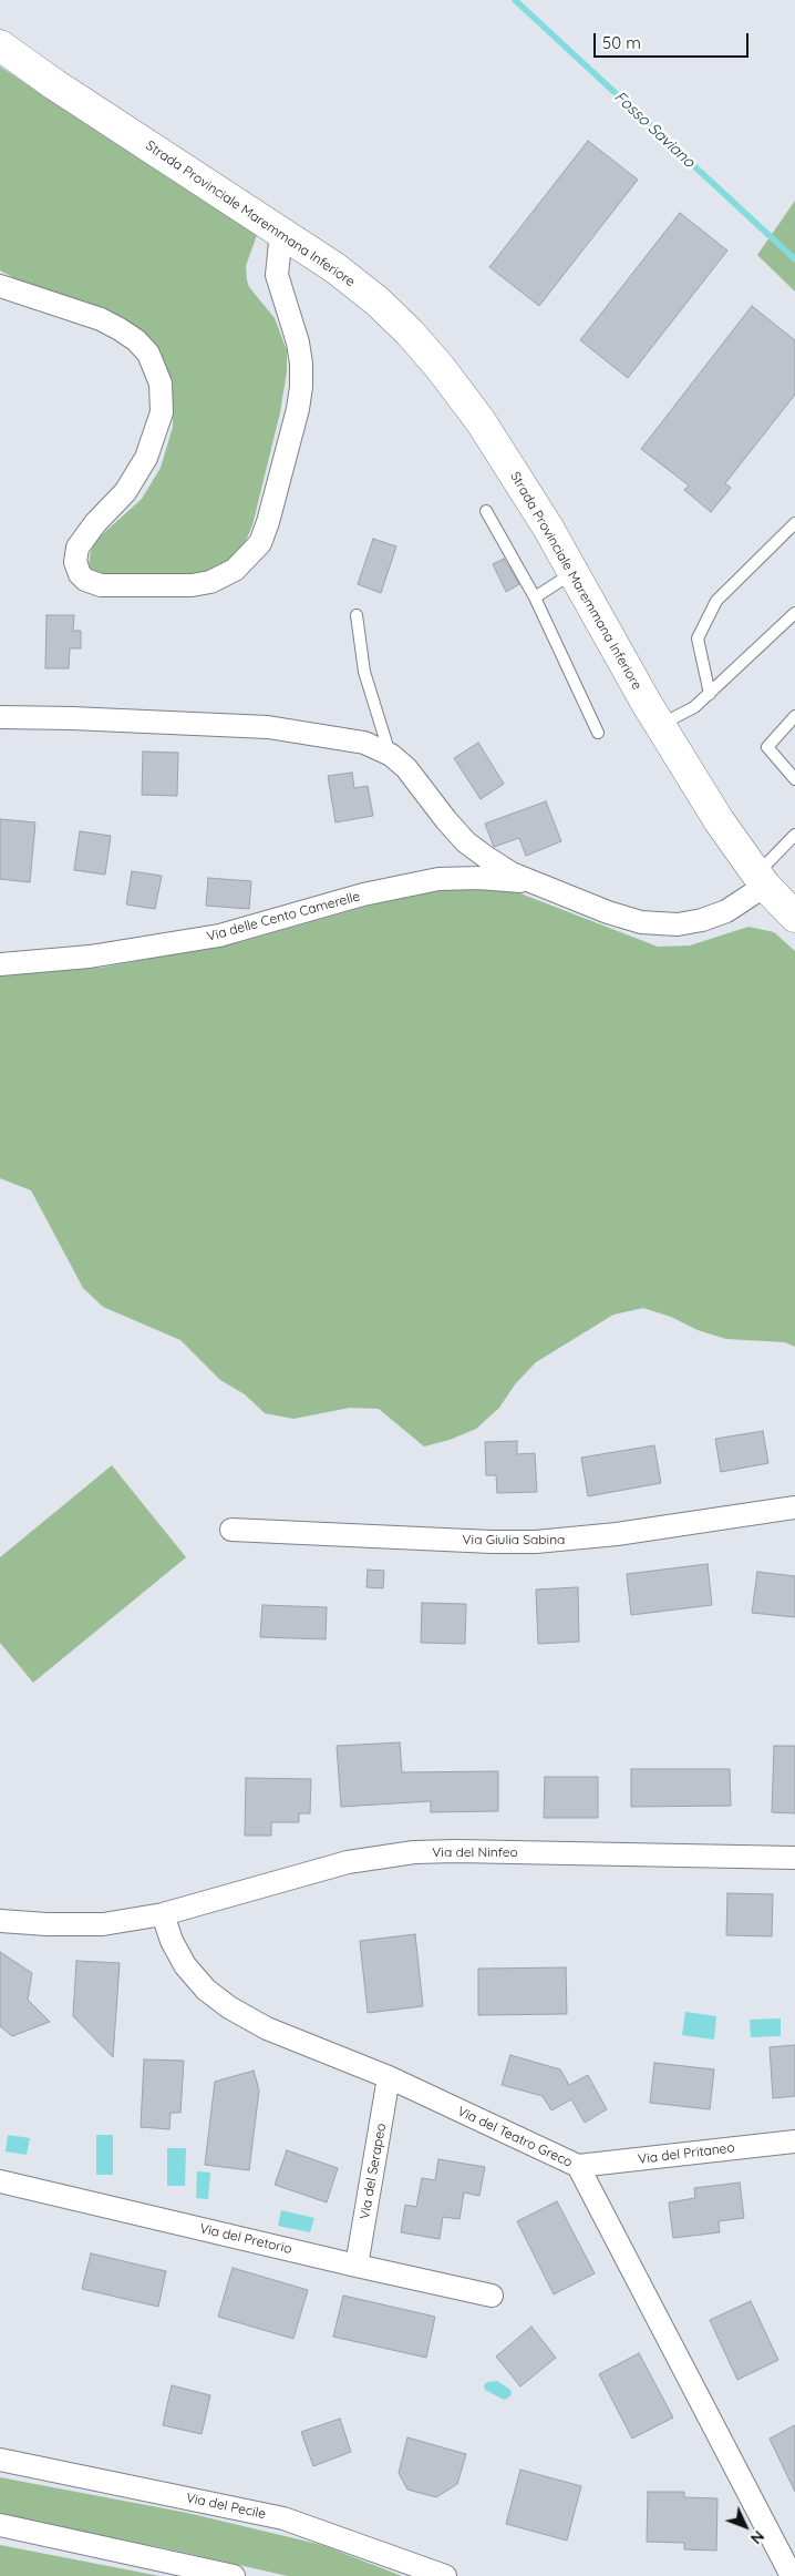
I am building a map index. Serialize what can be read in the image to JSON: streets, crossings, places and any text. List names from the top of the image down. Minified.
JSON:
{"streets":{"main road":["Strada Provinciale Maremmana Inferiore"],"street":["Via delle Cento Camerelle","Via Giulia Sabina","Via del Ninfeo","Via del Teatro Greco","Via del Pritaneo","Via del Serapeo","Via del Pretorio","Via del Pecile"]},"crossings":[["Strada Provinciale Maremmana Inferiore","Via delle Cento Camerelle"],["Via del Ninfeo","Via del Teatro Greco"],["Via del Teatro Greco","Via del Pritaneo"],["Via del Teatro Greco","Via del Serapeo"],["Via del Serapeo","Via del Pretorio"]],"water":["Fosso Saviano"],"scale_bar":"50 m","north":"bottom right"}
